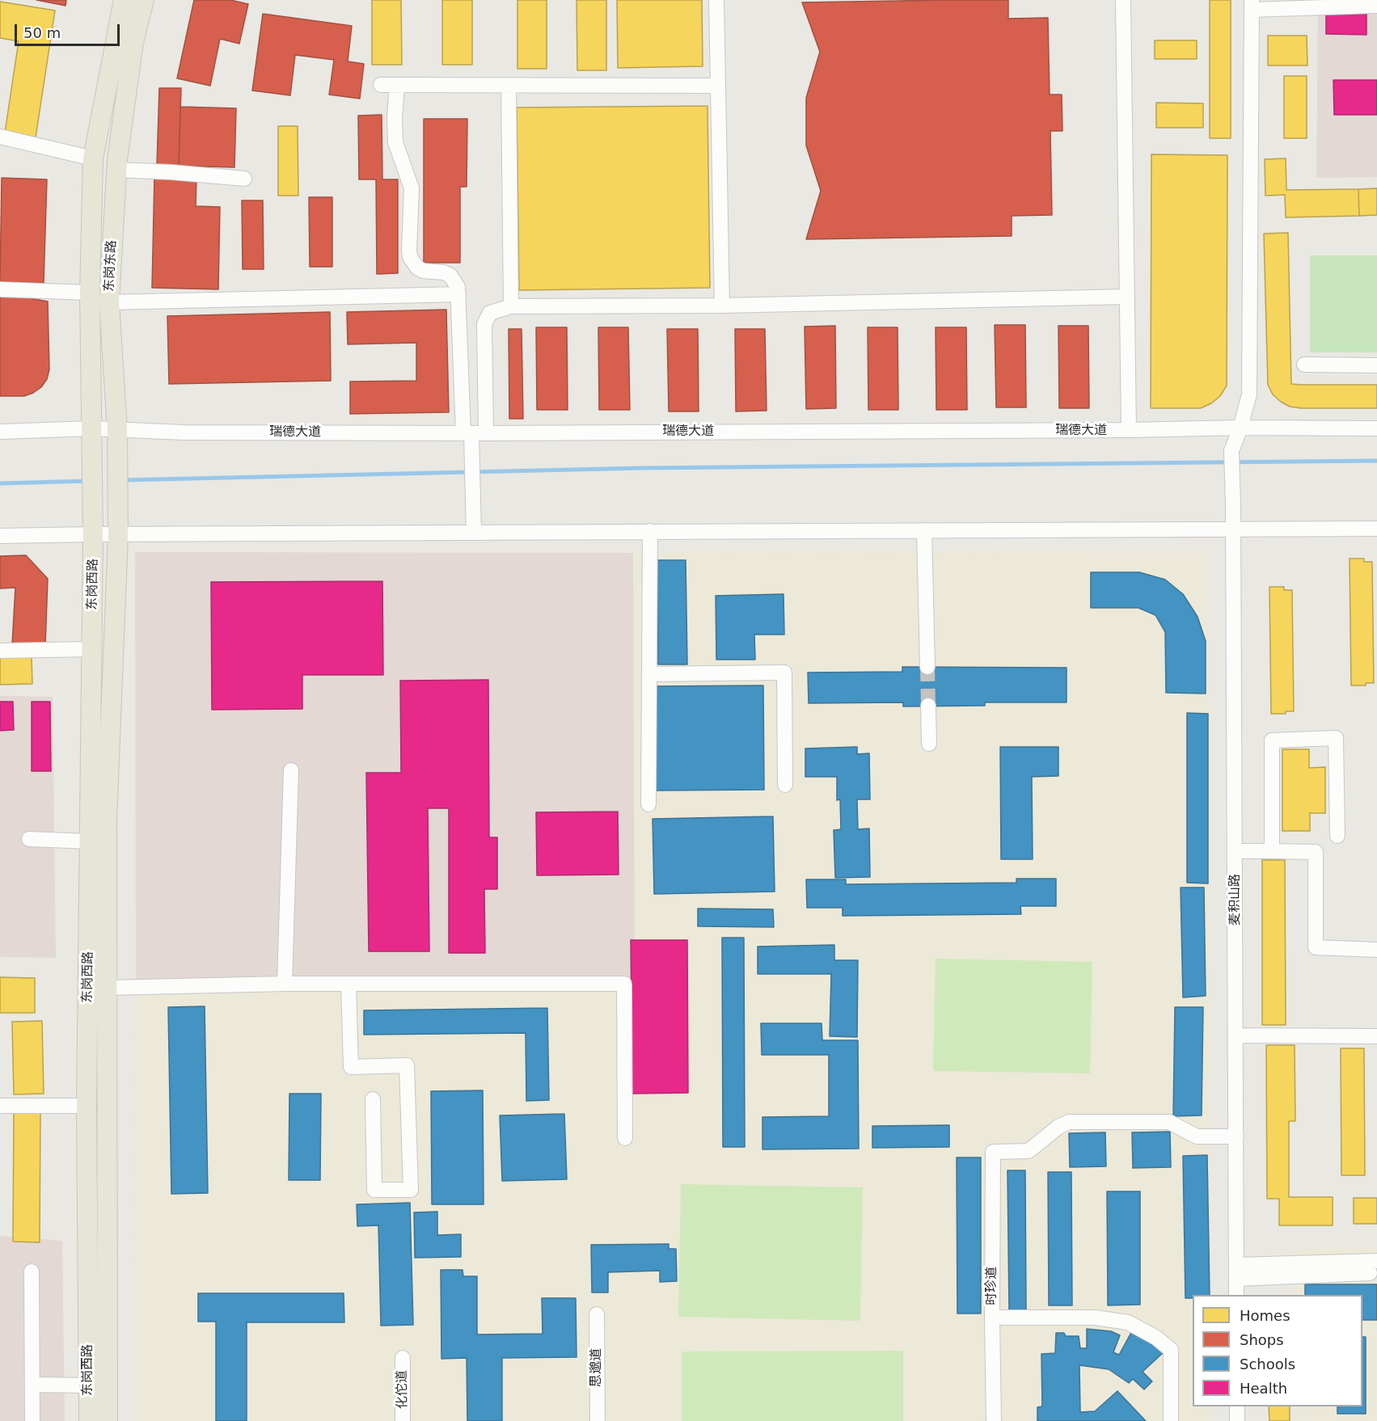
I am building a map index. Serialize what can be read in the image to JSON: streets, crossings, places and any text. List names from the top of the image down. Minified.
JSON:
{"streets":{"main road":["东岗东路","东岗西路"],"street":["瑞德大道","麦积山路","时珍道","思邈道","化佗道"]},"crossings":[["东岗东路","瑞德大道"],["东岗东路","东岗西路"],["瑞德大道","麦积山路"],["麦积山路","时珍道"]],"legend":["Homes","Shops","Schools","Health"],"scale_bar":"50 m"}
